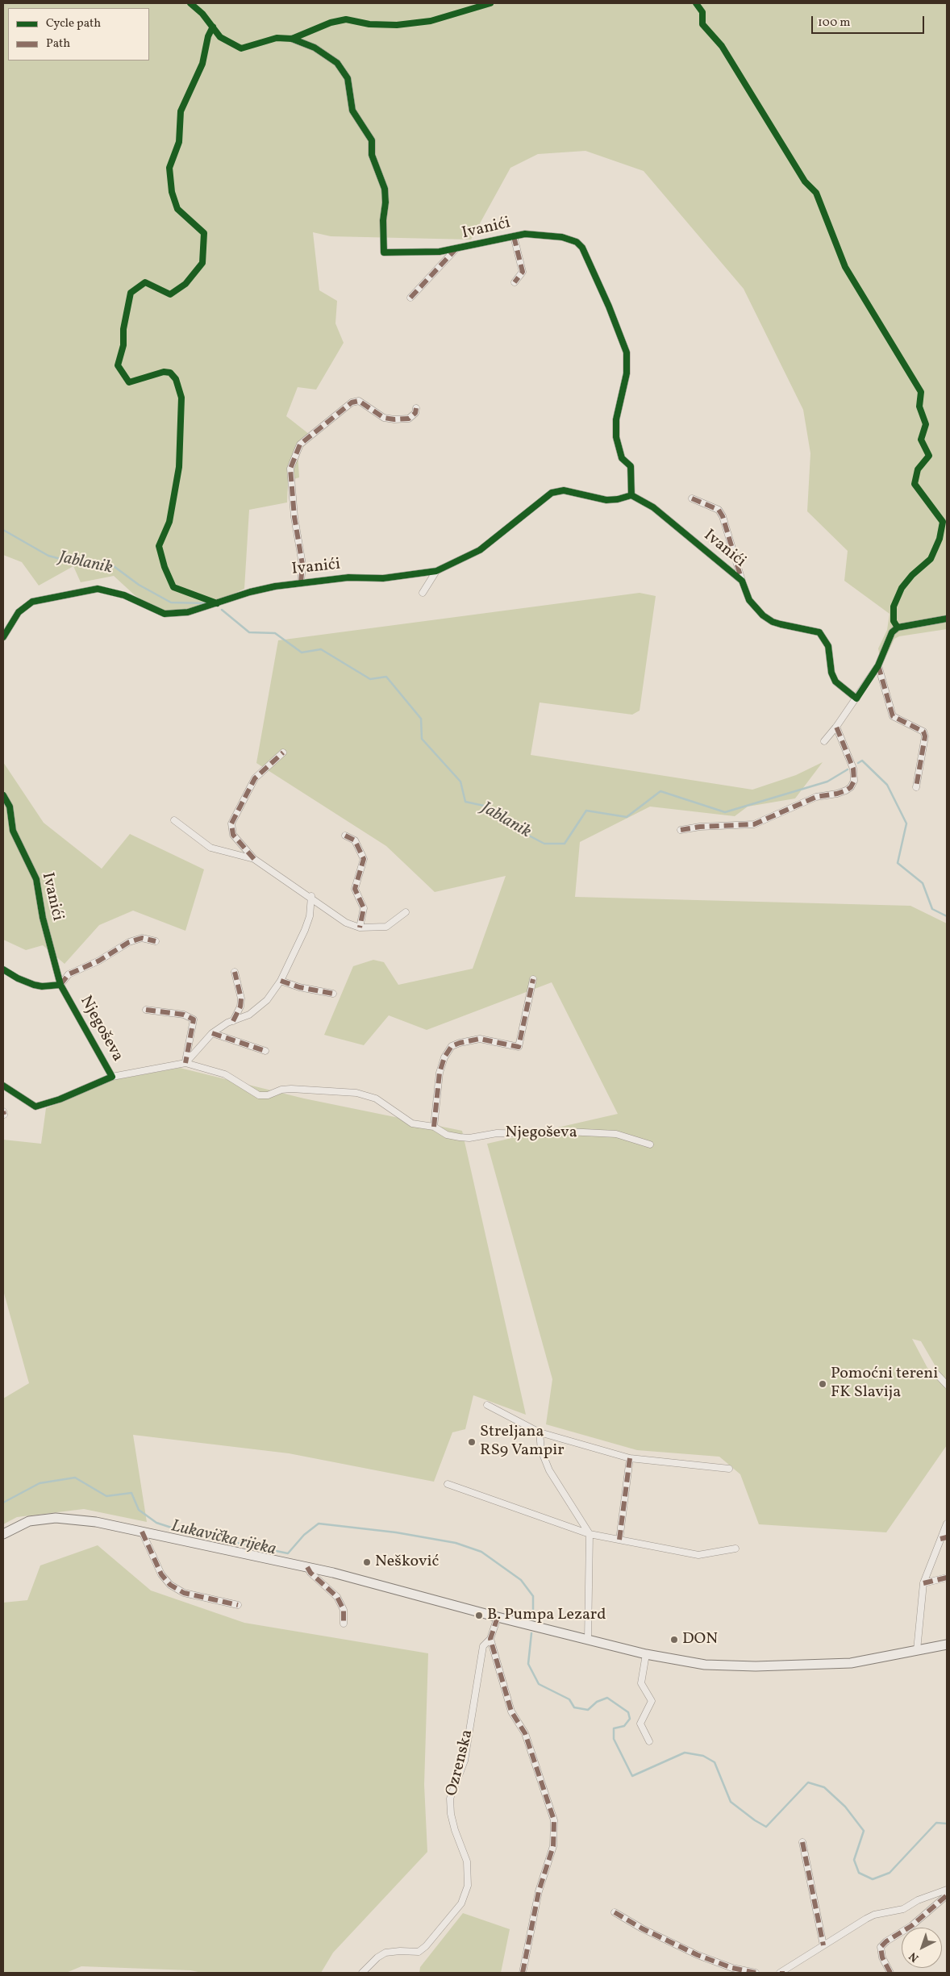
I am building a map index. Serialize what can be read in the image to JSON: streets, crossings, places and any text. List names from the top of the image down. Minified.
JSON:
{"streets":{"street":["Ivanići","Njegoševa","Ozrenska"]},"crossings":[["Ivanići","Njegoševa"]],"water":["Jablanik","Lukavička rijeka"],"places":["Pomoćni tereni FK Slavija","Streljana RS9 Vampir","Nešković","B. Pumpa Lezard","DON"],"legend":["Cycle path","Path"],"scale_bar":"100 m","north":"bottom left"}
